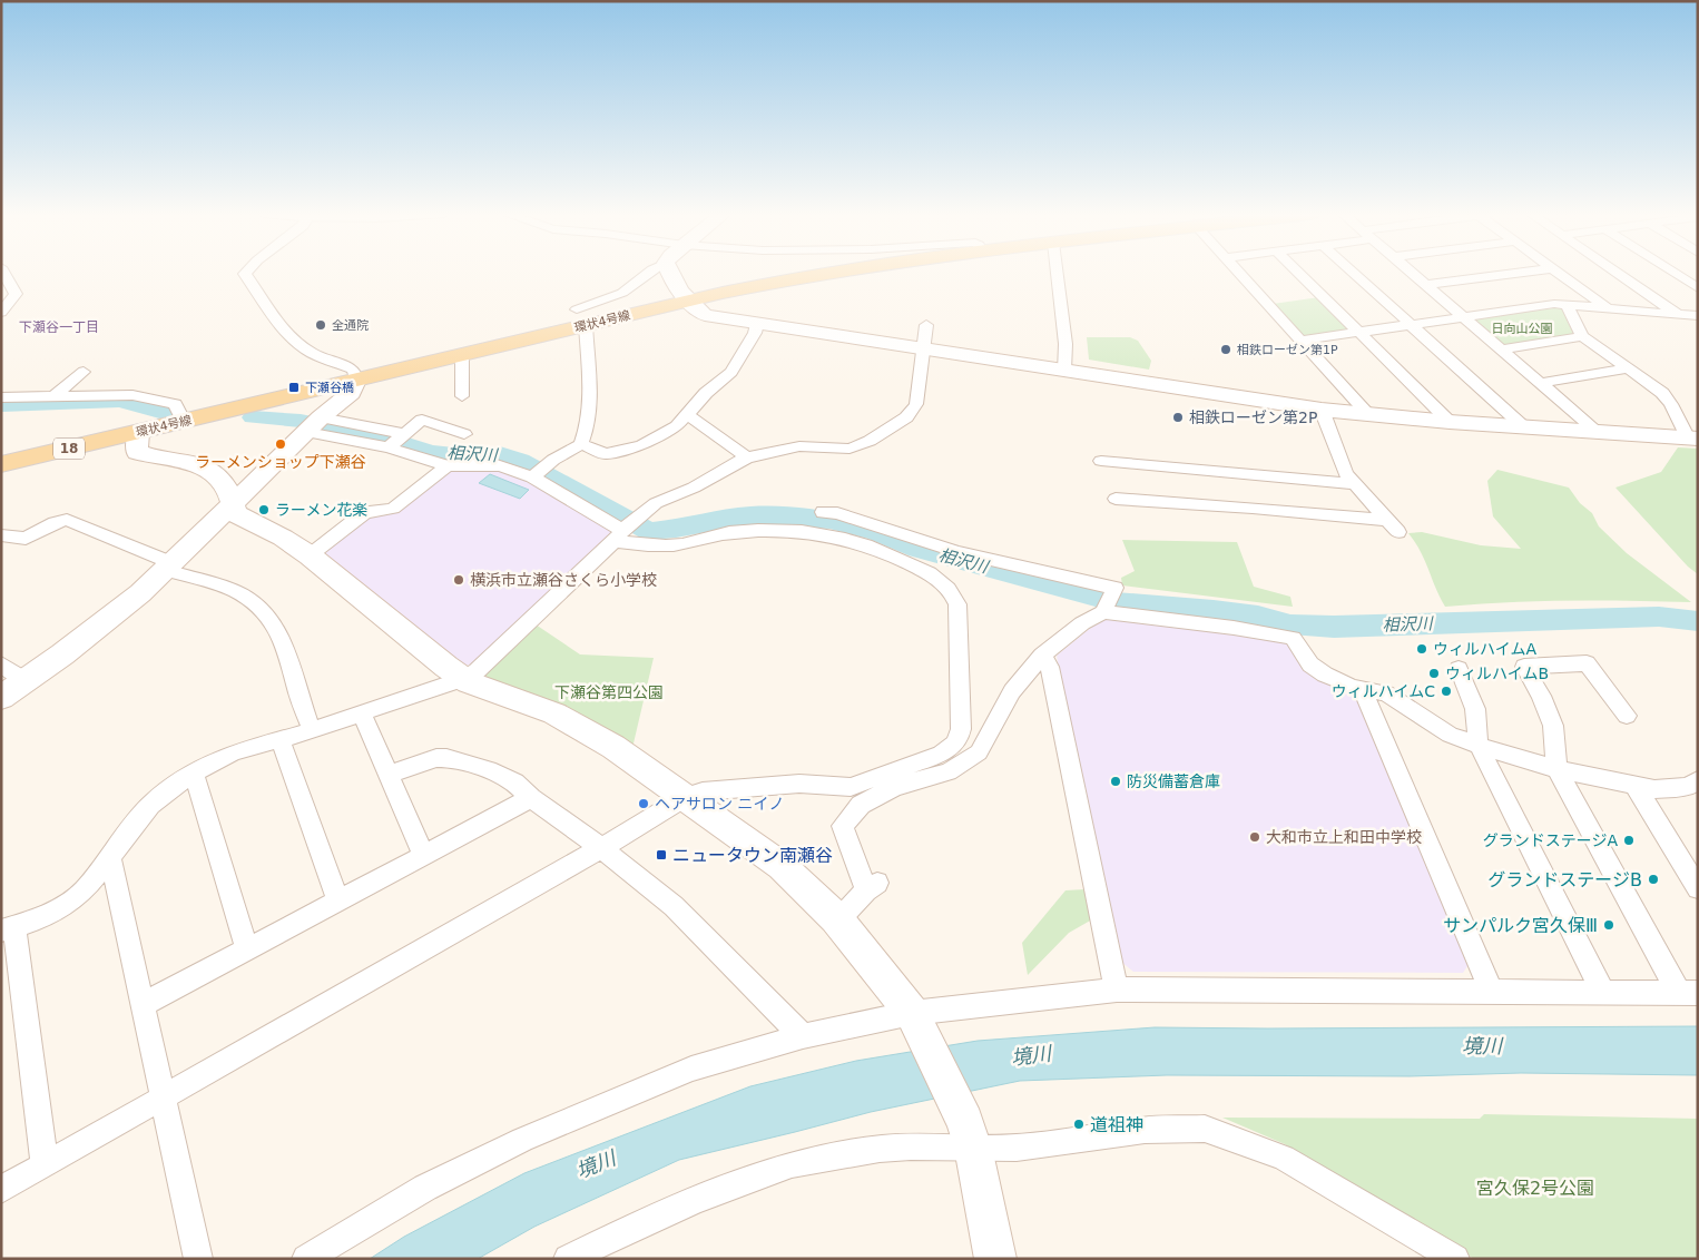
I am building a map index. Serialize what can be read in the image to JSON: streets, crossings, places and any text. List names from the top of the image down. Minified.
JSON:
{"streets":{"main road":["環状4号線","18"]},"districts":["下瀬谷一丁目"],"water":["相沢川","境川"],"parks":["日向山公園","下瀬谷第四公園","宮久保2号公園"],"places":{"other":["全通院","相鉄ローゼン第1P","相鉄ローゼン第2P","ラーメンショップ下瀬谷","ラーメン花楽","横浜市立瀬谷さくら小学校","ウィルハイムA","ウィルハイムB","ウィルハイムC","防災備蓄倉庫","ヘアサロン ニイノ","大和市立上和田中学校","グランドステージA","グランドステージB","サンパルク宮久保Ⅲ","道祖神"],"transit":["下瀬谷橋","ニュータウン南瀬谷"]}}
